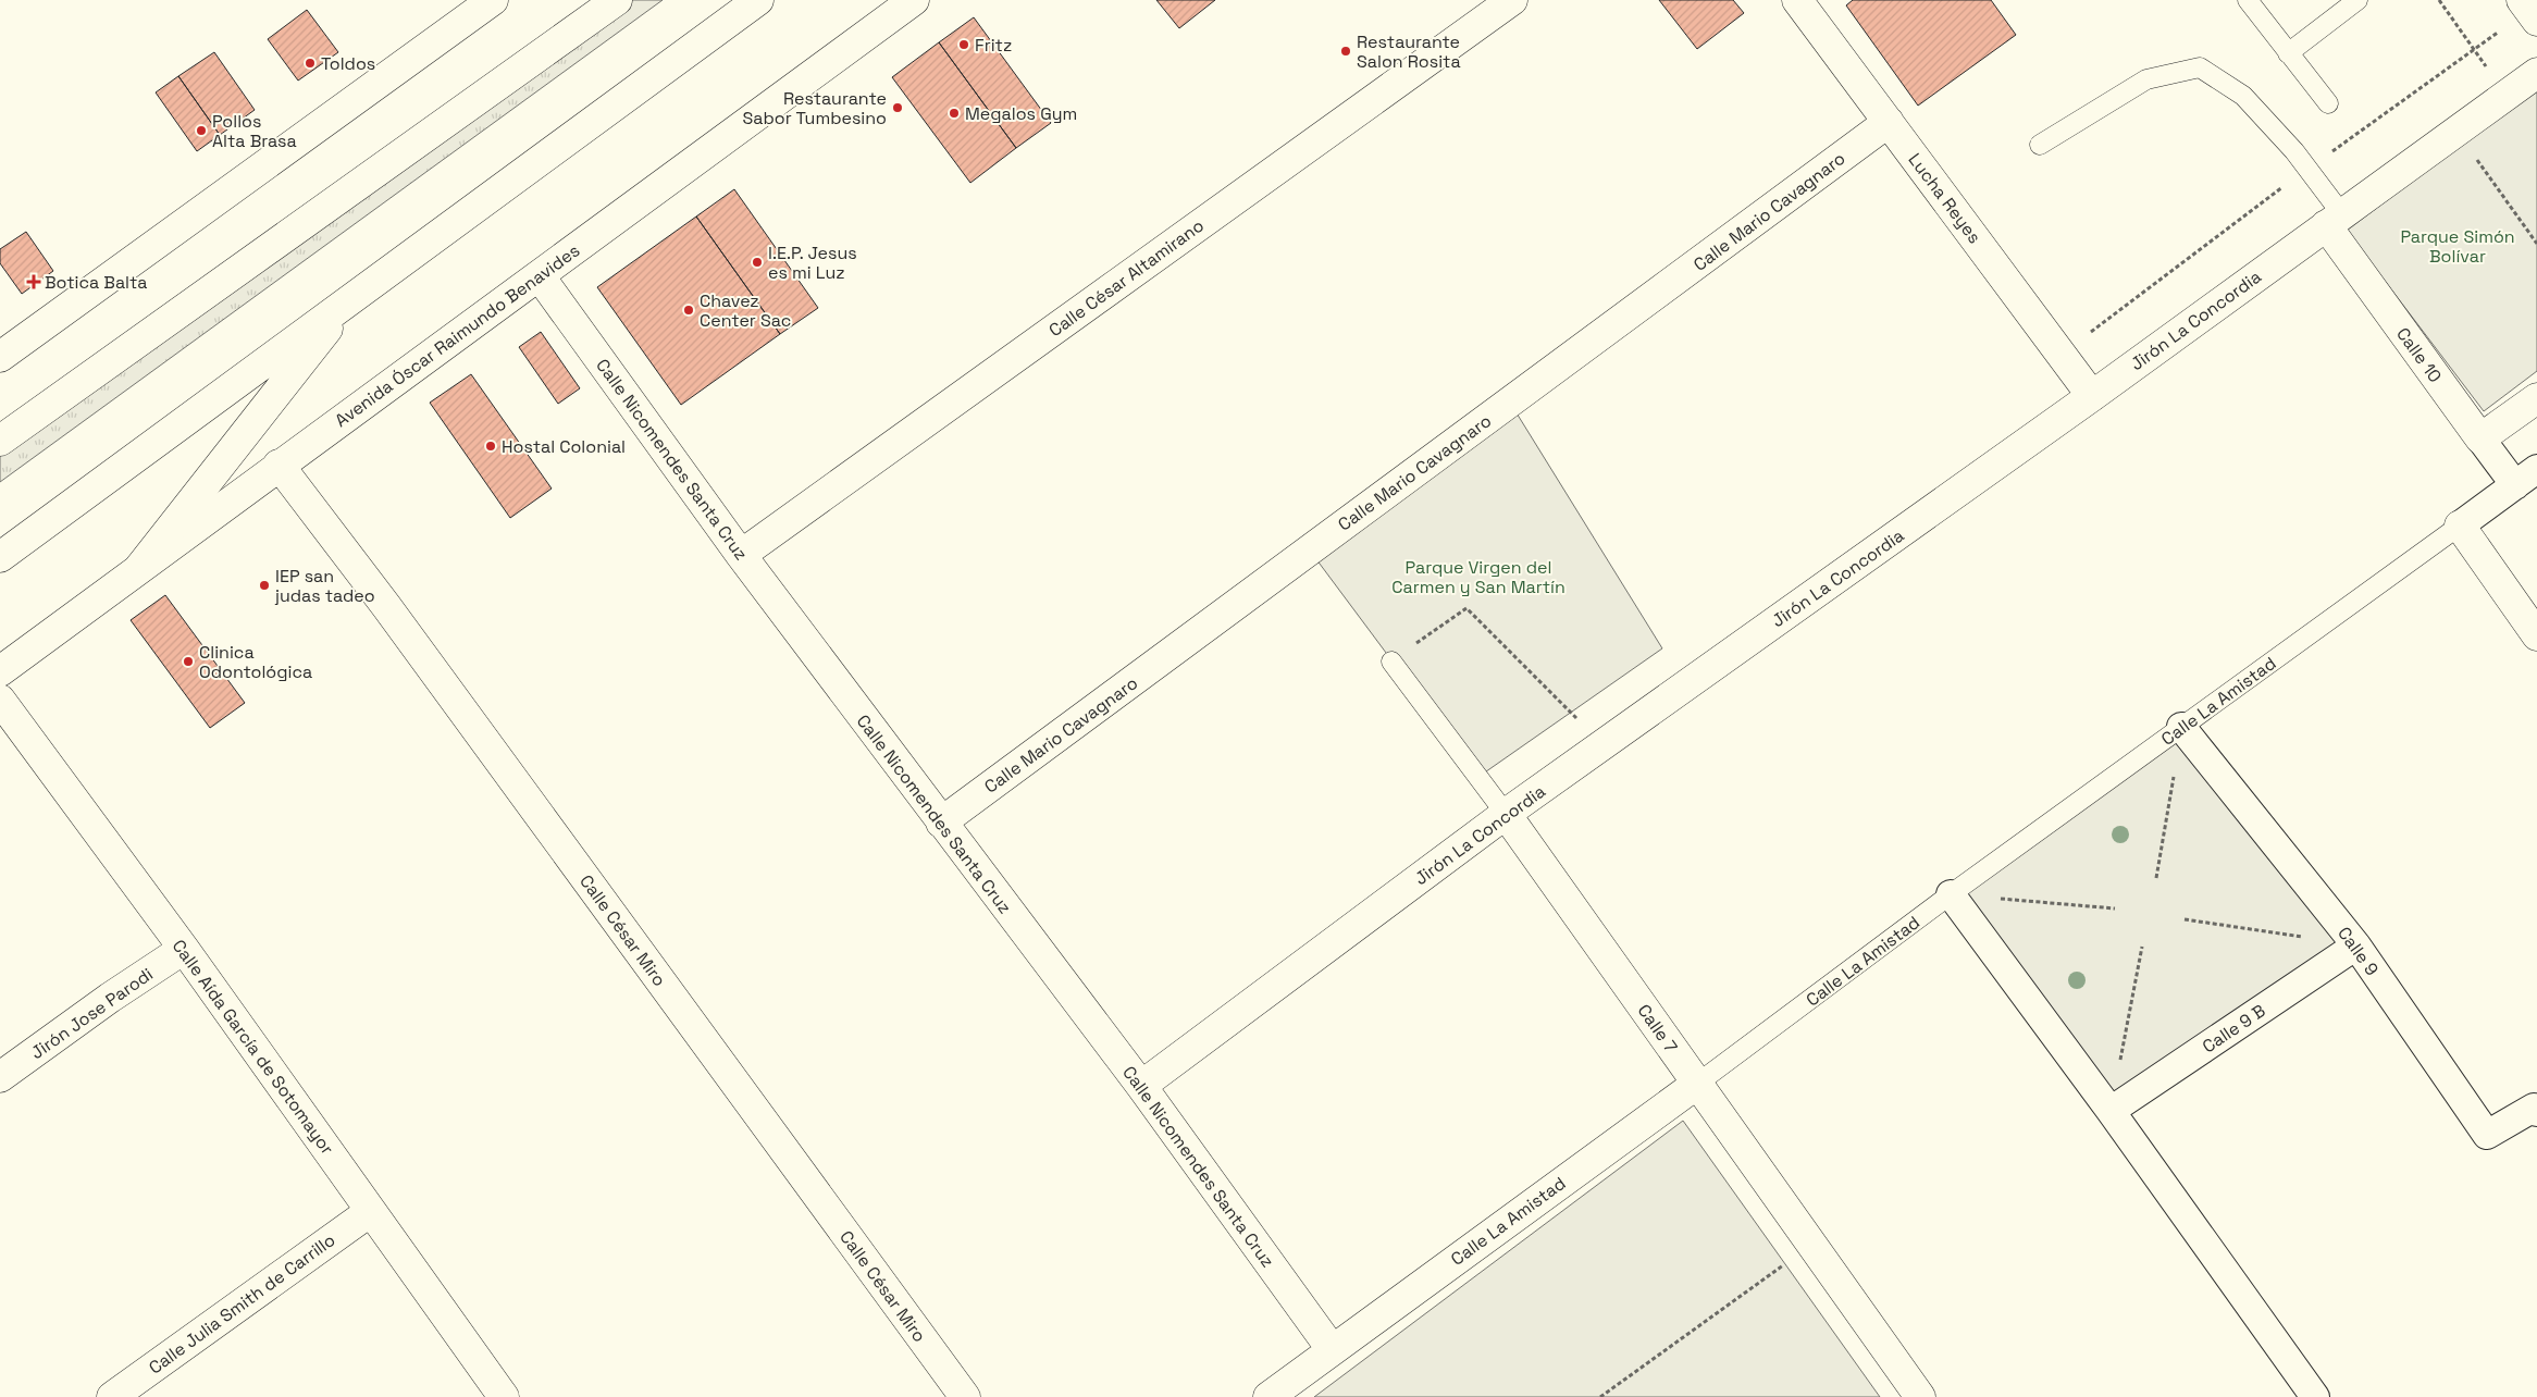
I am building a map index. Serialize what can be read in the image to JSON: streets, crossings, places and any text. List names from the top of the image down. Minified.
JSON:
{"streets":{"street":["Lucha Reyes","Calle Mario Cavagnaro","Calle César Altamirano","Jirón La Concordia","Avenida Óscar Raimundo Benavides","Calle 10","Calle Nicomendes Santa Cruz","Calle La Amistad","Calle César Miro","Calle 9","Jirón Jose Parodi","Calle 7","Calle 9 B","Calle Aída García de Sotomayor","Calle Julia Smith de Carrillo"]},"crossings":[["Lucha Reyes","Calle Mario Cavagnaro"],["Lucha Reyes","Jirón La Concordia"],["Calle Mario Cavagnaro","Calle Nicomendes Santa Cruz"],["Calle César Altamirano","Calle Nicomendes Santa Cruz"],["Jirón La Concordia","Calle 10"],["Jirón La Concordia","Calle Nicomendes Santa Cruz"],["Jirón La Concordia","Calle 7"],["Avenida Óscar Raimundo Benavides","Calle Nicomendes Santa Cruz"],["Avenida Óscar Raimundo Benavides","Calle César Miro"],["Calle Nicomendes Santa Cruz","Calle La Amistad"],["Calle La Amistad","Calle 9"],["Calle La Amistad","Calle 7"],["Calle 9","Calle 9 B"],["Jirón Jose Parodi","Calle Aída García de Sotomayor"],["Calle Aída García de Sotomayor","Calle Julia Smith de Carrillo"]],"parks":["Parque Simón Bolívar","Parque Virgen del Carmen y San Martín"],"places":{"other":["Fritz","Restaurante Salon Rosita","Toldos","Restaurante Sabor Tumbesino","Megalos Gym","Pollos Alta Brasa","I.E.P. Jesus es mi Luz","Chavez Center Sac","Hostal Colonial","IEP san judas tadeo","Clinica Odontológica"],"health":["Botica Balta"]}}
